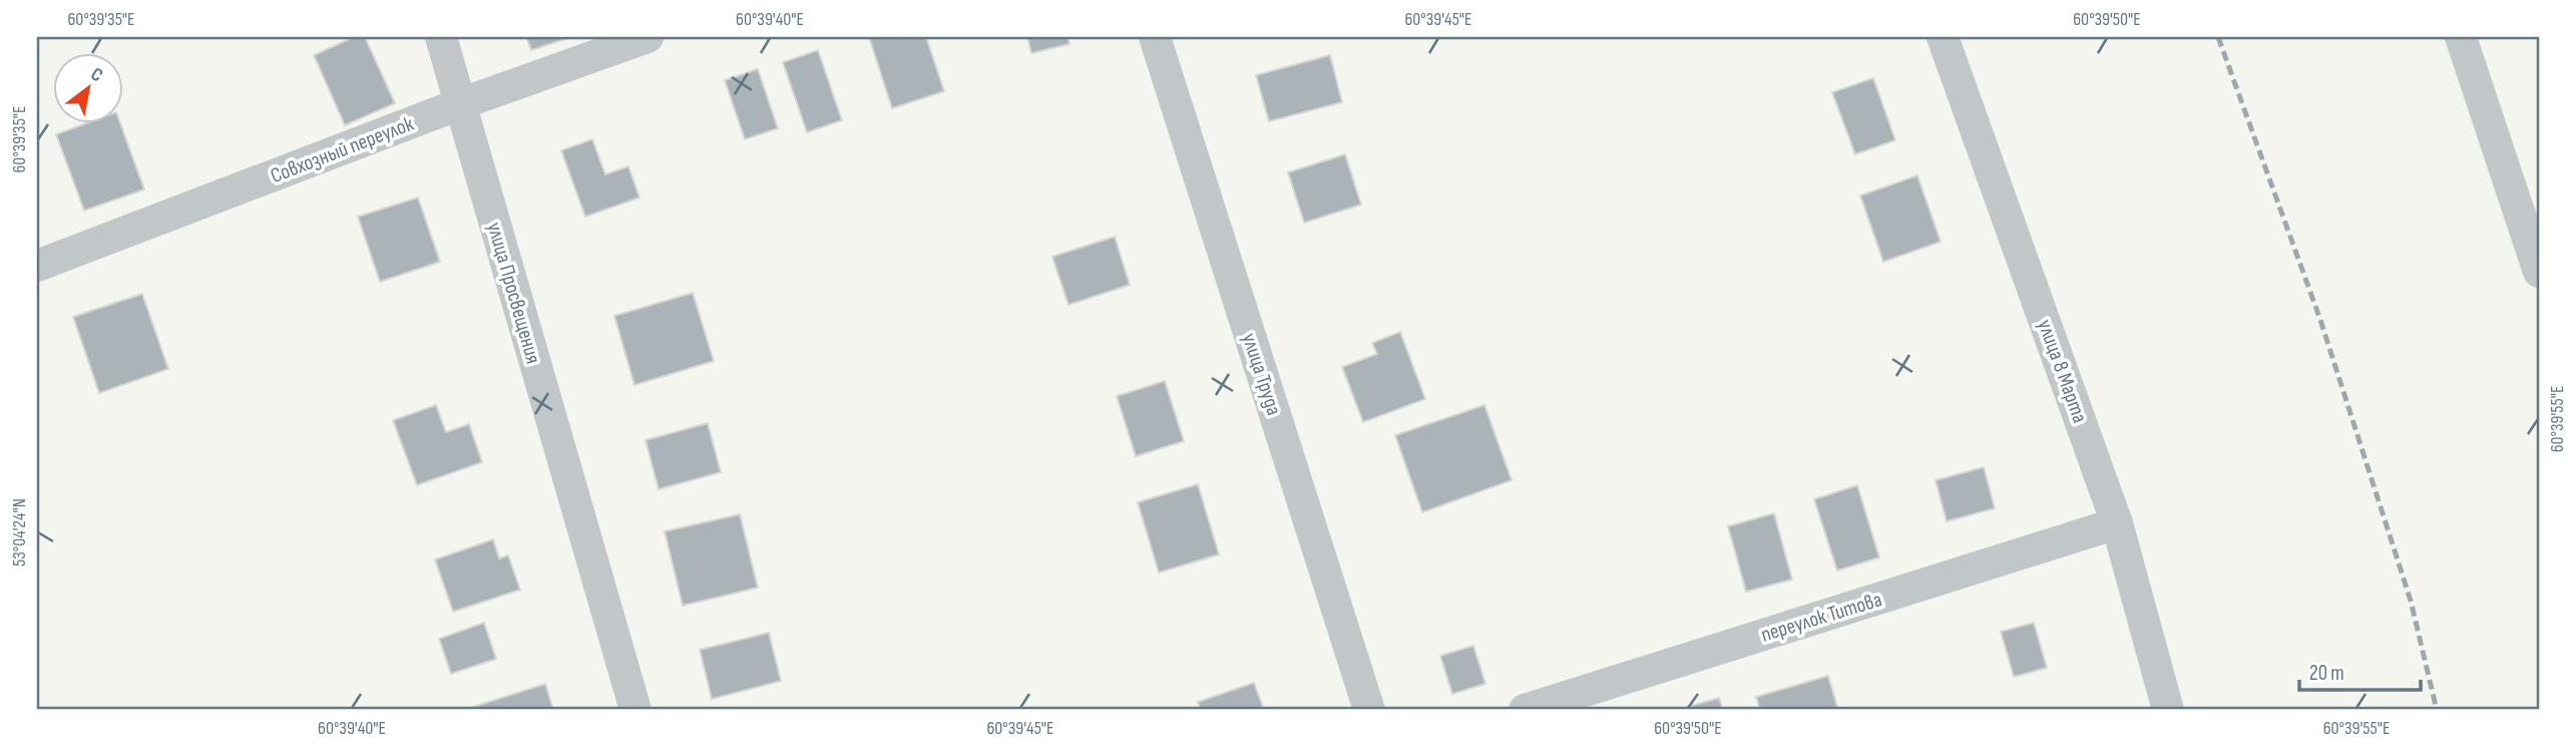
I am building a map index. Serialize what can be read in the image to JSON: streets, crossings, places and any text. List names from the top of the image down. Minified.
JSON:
{"streets":{"street":["Совхозный переулок","улица Просвещения","улица 8 Марта","улица Труда","переулок Титова"]},"crossings":[["Совхозный переулок","улица Просвещения"],["улица 8 Марта","переулок Титова"]],"scale_bar":"20 m","north":"top right","coordinates":["60°39'35\"E","60°39'40\"E","60°39'45\"E","60°39'50\"E","60°39'55\"E","53°04'24\"N"]}
